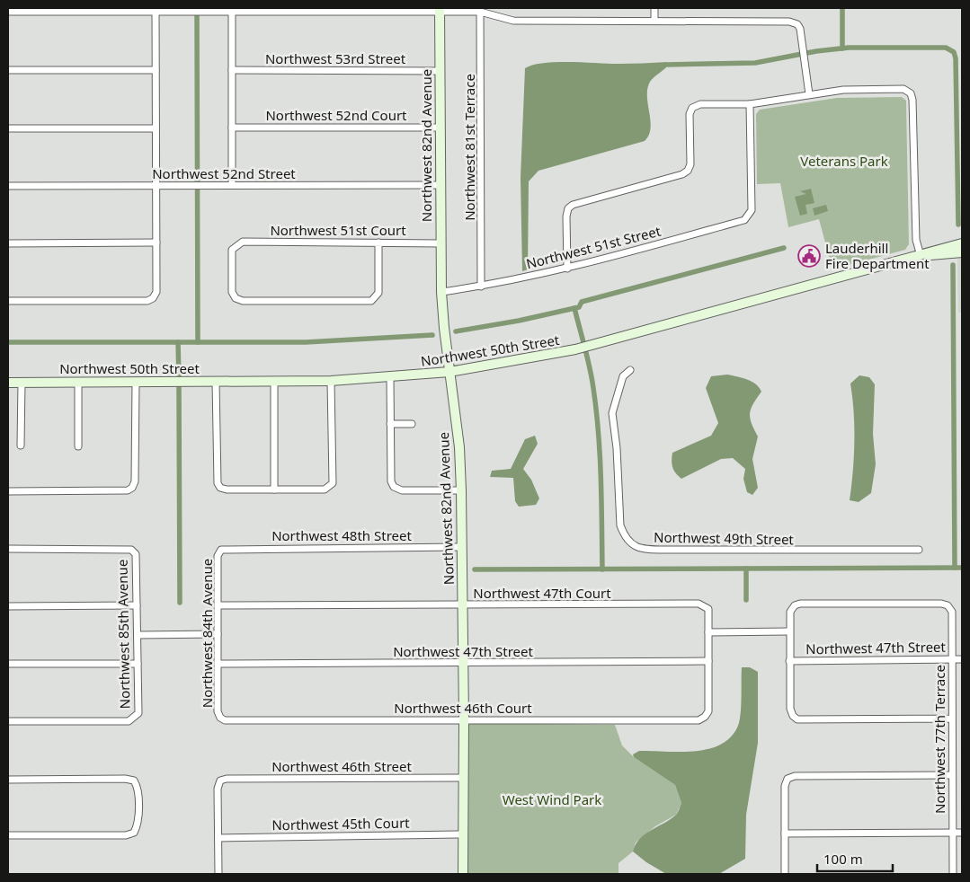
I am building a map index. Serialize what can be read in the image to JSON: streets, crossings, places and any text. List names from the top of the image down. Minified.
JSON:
{"streets":{"street":["Northwest 53rd Street","Northwest 52nd Court","Northwest 82nd Avenue","Northwest 81st Terrace","Northwest 52nd Street","Northwest 51st Court","Northwest 51st Street","Northwest 50th Street","Northwest 48th Street","Northwest 49th Street","Northwest 47th Court","Northwest 84th Avenue","Northwest 85th Avenue","Northwest 47th Street","Northwest 46th Court","Northwest 77th Terrace","Northwest 46th Street","Northwest 45th Court"]},"crossings":[["Northwest 53rd Street","Northwest 82nd Avenue"],["Northwest 52nd Court","Northwest 82nd Avenue"],["Northwest 82nd Avenue","Northwest 52nd Street"],["Northwest 82nd Avenue","Northwest 51st Court"],["Northwest 82nd Avenue","Northwest 51st Street"],["Northwest 82nd Avenue","Northwest 50th Street"],["Northwest 82nd Avenue","Northwest 48th Street"],["Northwest 82nd Avenue","Northwest 47th Court"],["Northwest 82nd Avenue","Northwest 47th Street"],["Northwest 82nd Avenue","Northwest 46th Court"],["Northwest 82nd Avenue","Northwest 46th Street"],["Northwest 82nd Avenue","Northwest 45th Court"],["Northwest 81st Terrace","Northwest 51st Street"],["Northwest 48th Street","Northwest 84th Avenue"],["Northwest 47th Court","Northwest 84th Avenue"],["Northwest 84th Avenue","Northwest 47th Street"],["Northwest 84th Avenue","Northwest 46th Court"],["Northwest 47th Street","Northwest 46th Court"],["Northwest 47th Street","Northwest 77th Terrace"],["Northwest 46th Street","Northwest 45th Court"]],"parks":["Veterans Park","West Wind Park"],"places":{"public building":["Lauderhill Fire Department"]},"scale_bar":"100 m"}
